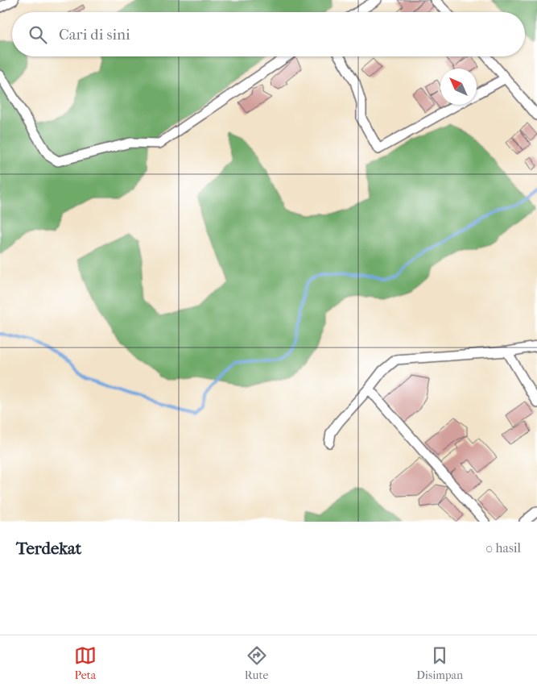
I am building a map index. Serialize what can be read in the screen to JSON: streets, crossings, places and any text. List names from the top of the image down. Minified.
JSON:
{"north":"top left","page":{"search":"Cari di sini","heading":["Terdekat","0 hasil"],"nav":["Peta","Rute","Disimpan"]}}
